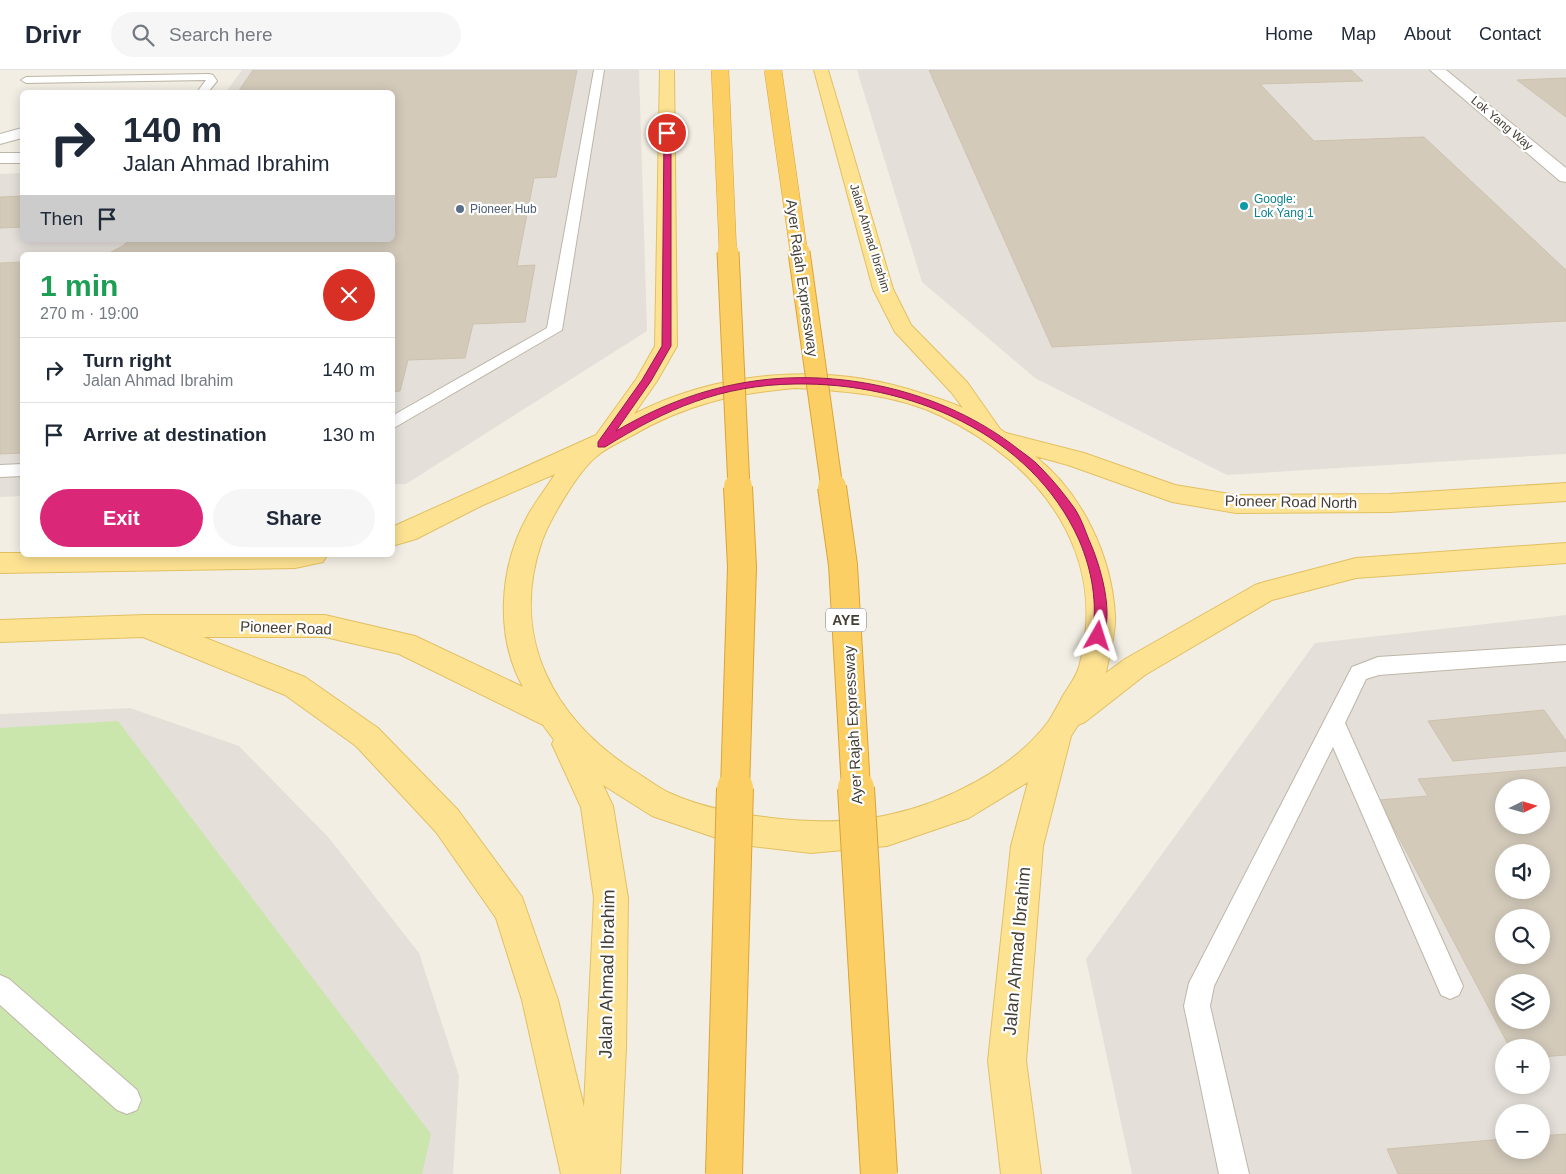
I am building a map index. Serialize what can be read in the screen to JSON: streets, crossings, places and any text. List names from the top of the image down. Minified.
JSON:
{"streets":{"highway":["Ayer Rajah Expressway","AYE"],"main road":["Jalan Ahmad Ibrahim","Pioneer Road North","Pioneer Road"],"street":["Lok Yang Way"]},"crossings":[["Jalan Ahmad Ibrahim","Pioneer Road North"],["Jalan Ahmad Ibrahim","Pioneer Road"]],"places":["Google: Lok Yang 1","Pioneer Hub"],"north":"right","page":{"header":"Drivr","search":"Search here","nav":["Home","Map","About","Contact"],"turn":["140 m","Jalan Ahmad Ibrahim"],"then":"Then","heading":["1 min","270 m · 19:00"],"list":[{"name":"Turn right","note":"Jalan Ahmad Ibrahim","value":"140 m"},{"name":"Arrive at destination","value":"130 m"}],"buttons":["Exit","Share"],"map_buttons":["+","−"]}}
